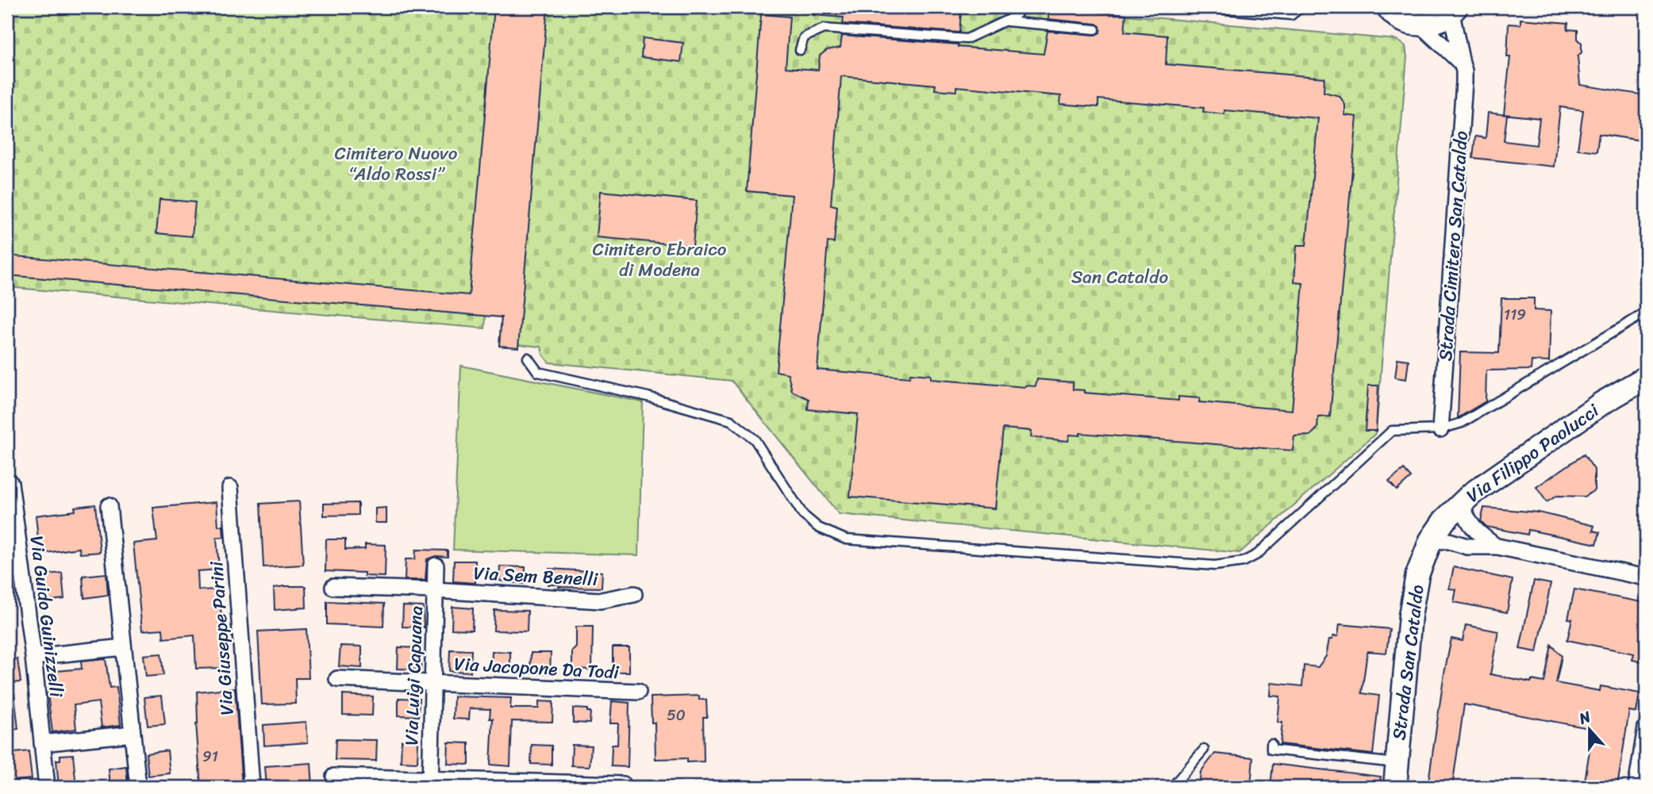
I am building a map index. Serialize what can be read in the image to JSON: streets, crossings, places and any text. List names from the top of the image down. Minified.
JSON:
{"streets":{"street":["Strada Cimitero San Cataldo","Via Filippo Paolucci","Via Sem Benelli","Via Guido Guinizzelli","Via Giuseppe Parini","Strada San Cataldo","Via Jacopone Da Todi","Via Luigi Capuana"]},"crossings":[["Via Filippo Paolucci","Strada San Cataldo"],["Via Sem Benelli","Via Luigi Capuana"],["Via Jacopone Da Todi","Via Luigi Capuana"]],"parks":["Cimitero Nuovo “Aldo Rossi”","Cimitero Ebraico di Modena","San Cataldo"],"house_numbers":["119","50","91"],"north":"top"}
